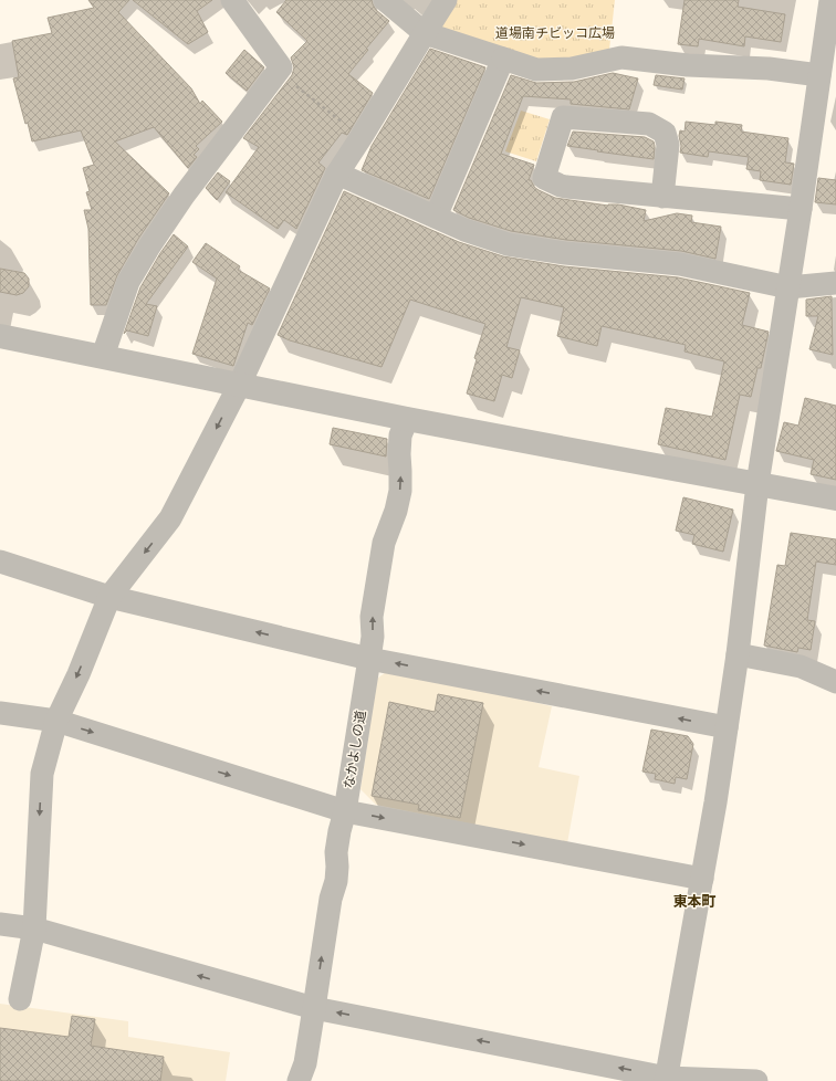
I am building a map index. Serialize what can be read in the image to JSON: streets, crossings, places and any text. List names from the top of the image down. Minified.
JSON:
{"streets":{"street":["なかよしの道"]},"districts":["東本町"],"parks":["道場南チビッコ広場"]}
